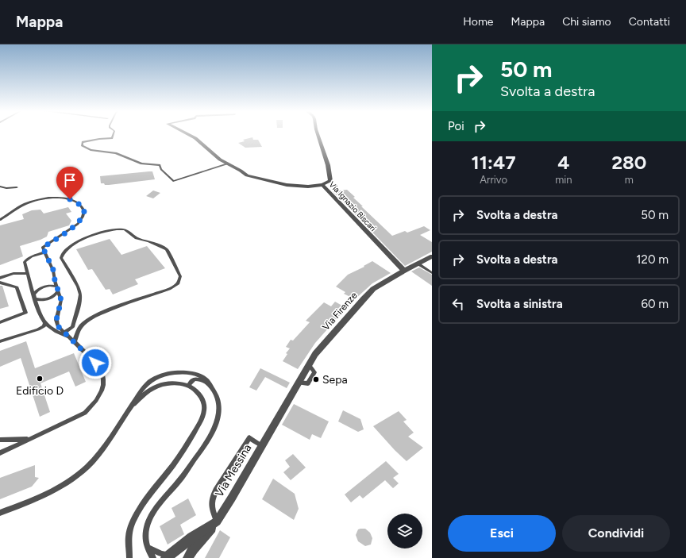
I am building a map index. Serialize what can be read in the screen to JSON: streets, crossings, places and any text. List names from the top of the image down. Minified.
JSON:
{"streets":{"street":["Via Ignazio Biscari","Via Firenze","Via Messina"]},"crossings":[["Via Ignazio Biscari","Via Firenze"],["Via Firenze","Via Messina"]],"places":["Edificio D","Sepa"],"page":{"header":"Mappa","nav":["Home","Mappa","Chi siamo","Contatti"],"turn":["50 m","Svolta a destra"],"then":"Poi","eta":["11:47","Arrivo","4","min","280","m"],"list":[{"name":"Svolta a destra","value":"50 m"},{"name":"Svolta a destra","value":"120 m"},{"name":"Svolta a sinistra","value":"60 m"}],"buttons":["Esci","Condividi"]}}
